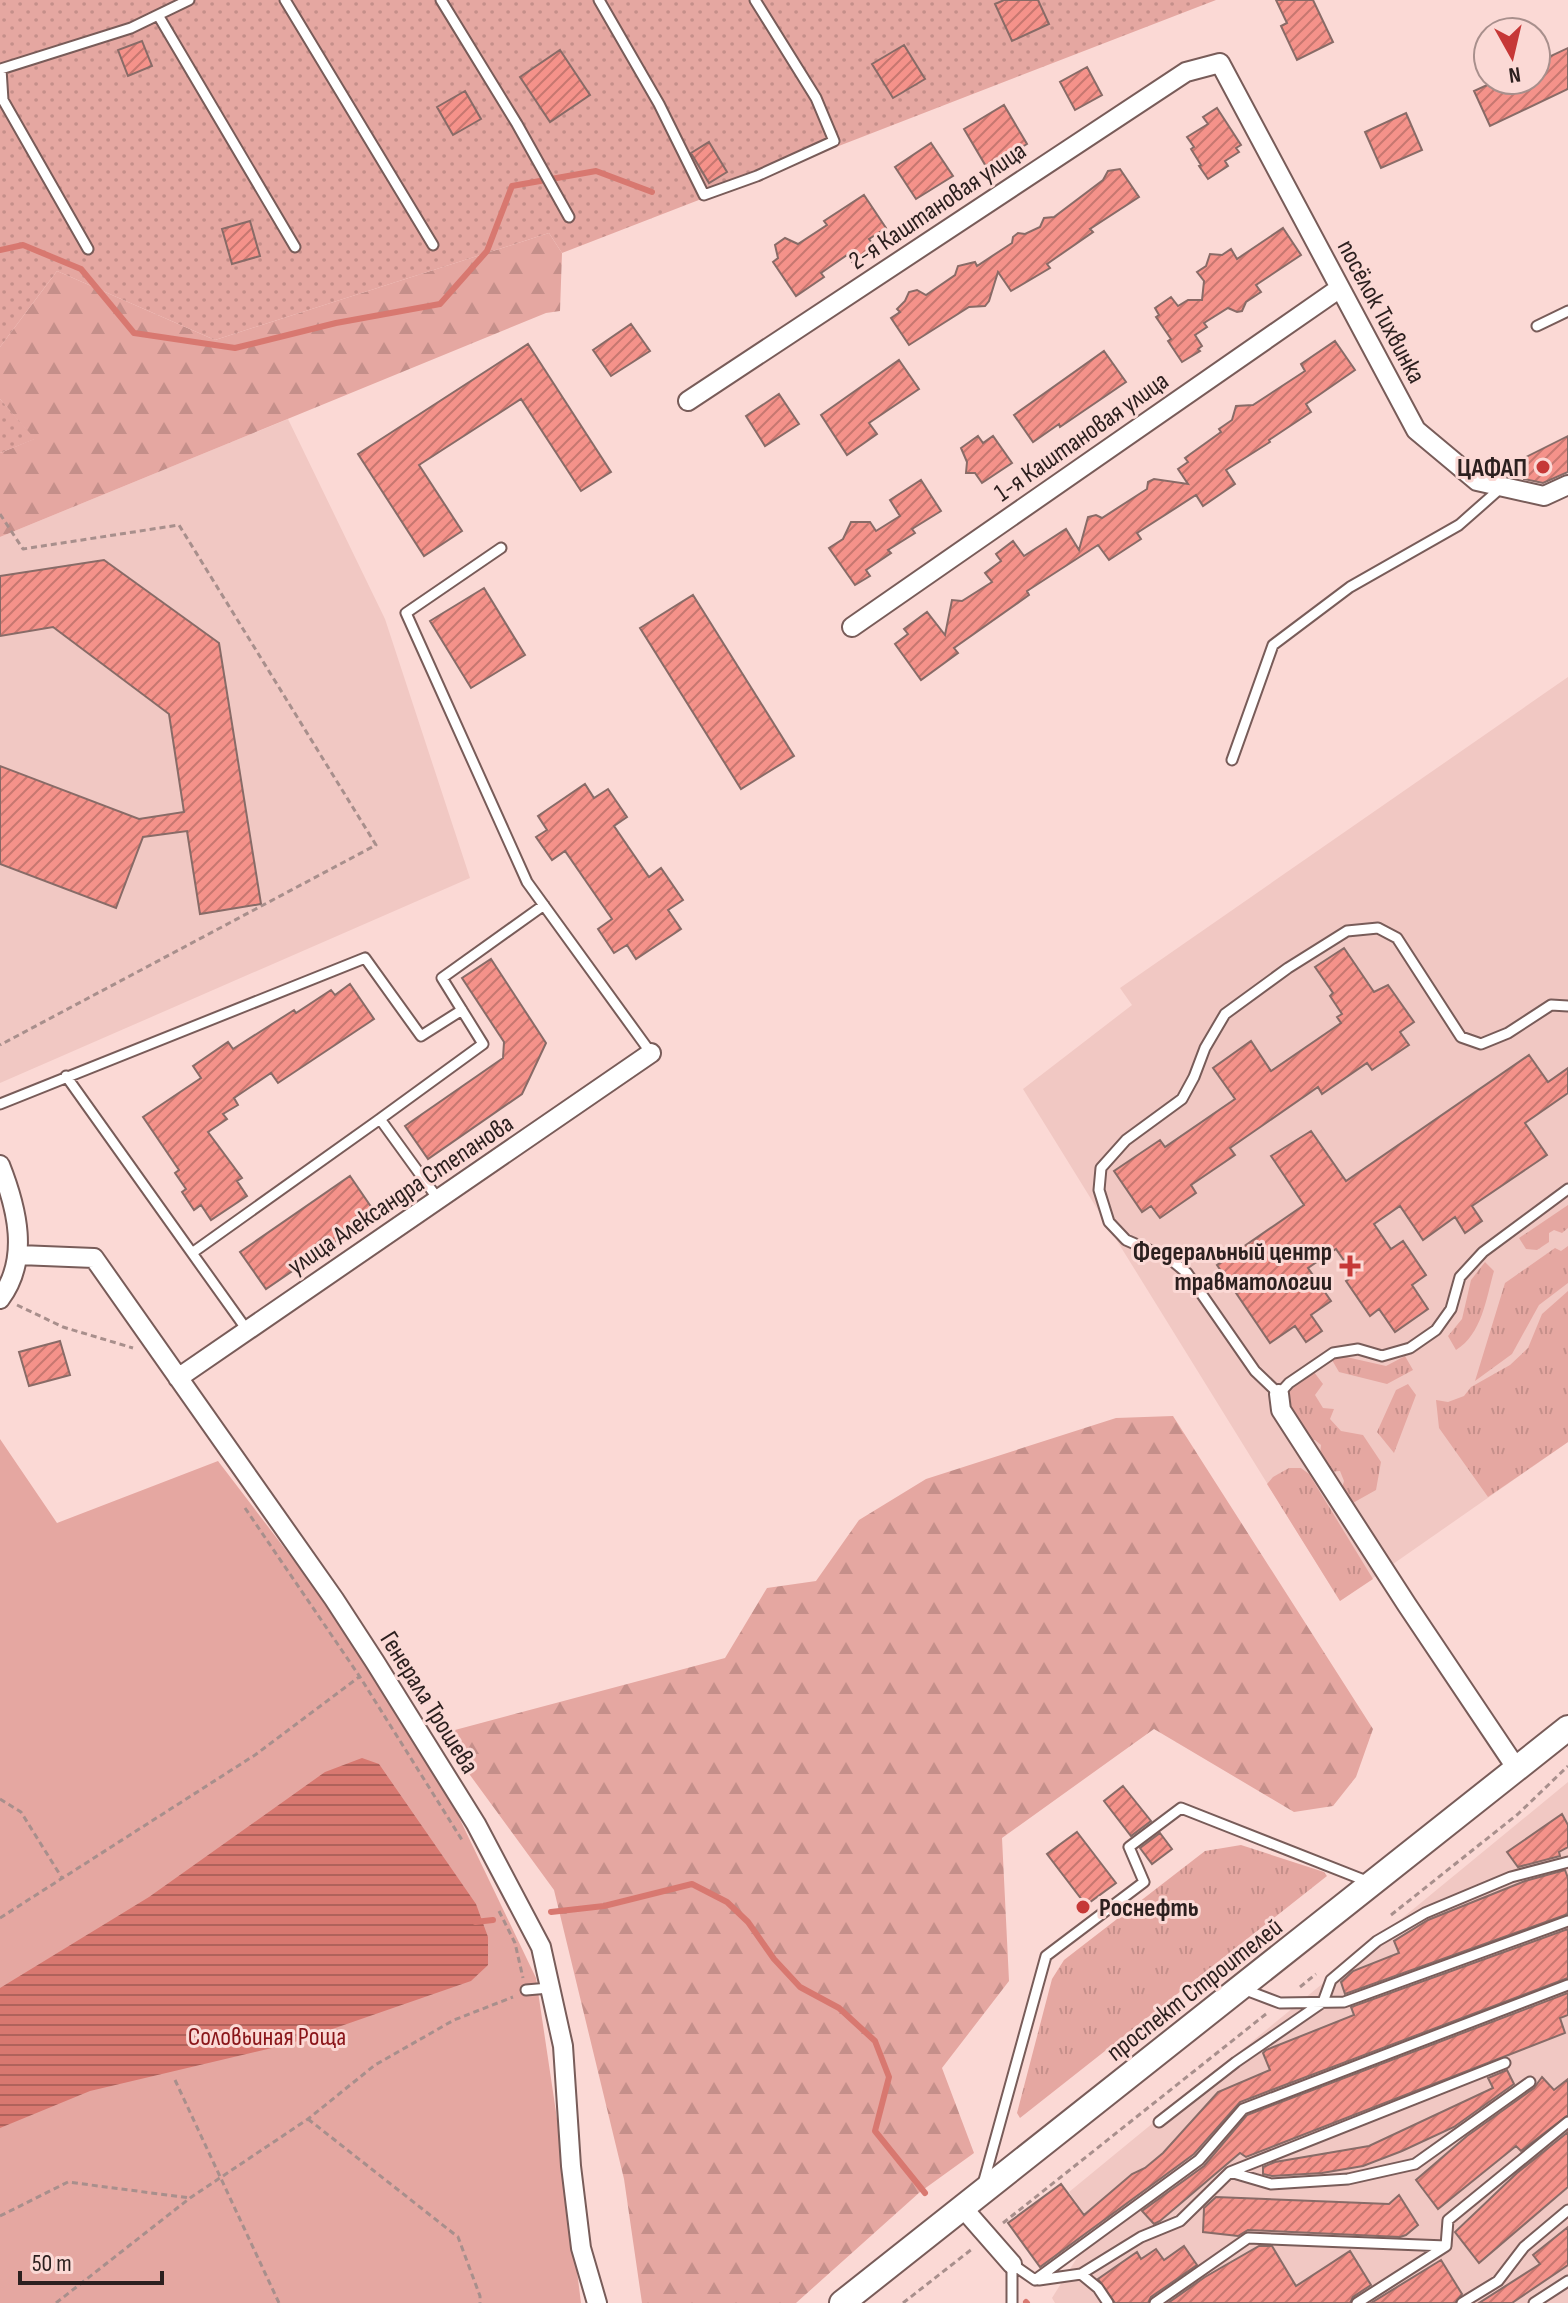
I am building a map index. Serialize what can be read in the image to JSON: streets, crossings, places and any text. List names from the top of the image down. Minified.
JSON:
{"streets":{"main road":["проспект Строителей"],"street":["2-я Каштановая улица","посёлок Тихвинка","1-я Каштановая улица","улица Александра Степанова","Генерала Трошева"]},"crossings":[["2-я Каштановая улица","посёлок Тихвинка"],["посёлок Тихвинка","1-я Каштановая улица"],["улица Александра Степанова","Генерала Трошева"]],"parks":["Соловьиная Роща"],"places":{"other":["ЦАФАП","Роснефть"],"health":["Федеральный центр травматологии"]},"scale_bar":"50 m","north":"bottom"}
